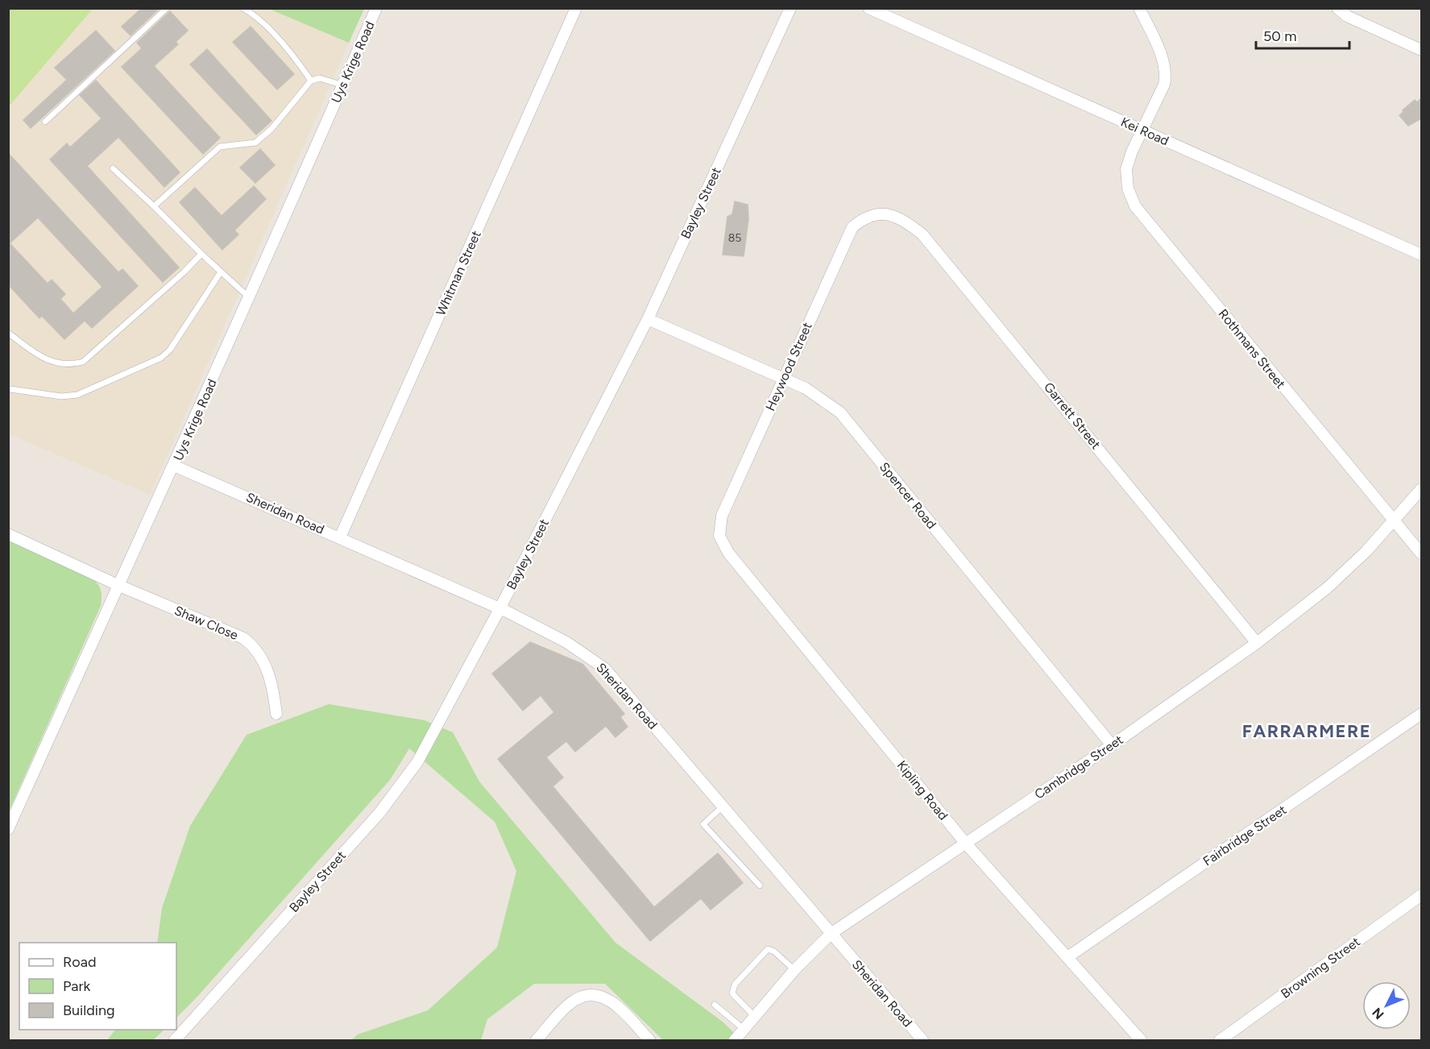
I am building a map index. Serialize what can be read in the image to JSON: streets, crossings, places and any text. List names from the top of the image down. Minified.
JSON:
{"streets":{"street":["Uys Krige Road","Kei Road","Bayley Street","Whitman Street","Rothmans Street","Heywood Street","Garrett Street","Spencer Road","Sheridan Road","Shaw Close","Cambridge Street","Kipling Road","Fairbridge Street","Browning Street"]},"crossings":[["Uys Krige Road","Sheridan Road"],["Uys Krige Road","Shaw Close"],["Kei Road","Rothmans Street"],["Bayley Street","Spencer Road"],["Bayley Street","Sheridan Road"],["Whitman Street","Sheridan Road"],["Rothmans Street","Cambridge Street"],["Heywood Street","Garrett Street"],["Heywood Street","Spencer Road"],["Heywood Street","Kipling Road"],["Garrett Street","Cambridge Street"],["Spencer Road","Cambridge Street"],["Sheridan Road","Cambridge Street"],["Cambridge Street","Kipling Road"],["Kipling Road","Fairbridge Street"]],"districts":["FARRARMERE"],"house_numbers":["85"],"legend":["Road","Park","Building"],"scale_bar":"50 m","north":"bottom left"}
